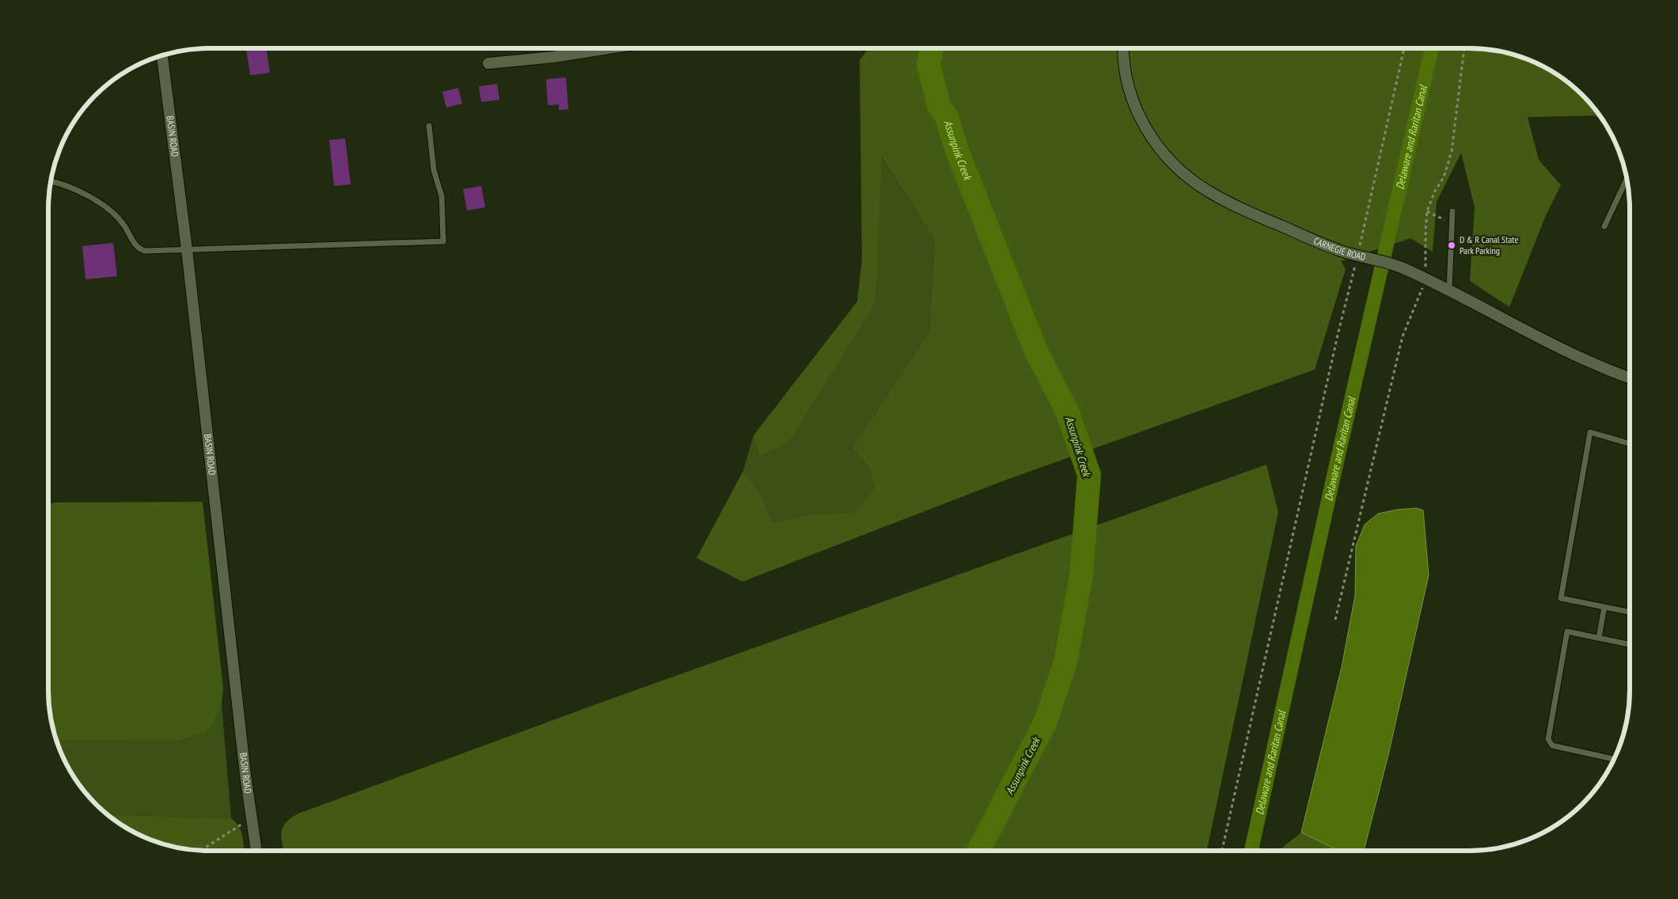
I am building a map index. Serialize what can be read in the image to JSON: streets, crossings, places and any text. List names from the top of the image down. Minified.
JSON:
{"streets":{"street":["BASIN ROAD","CARNEGIE ROAD"]},"water":["Delaware and Raritan Canal","Assunpink Creek"],"places":["D & R Canal State Park Parking"]}
